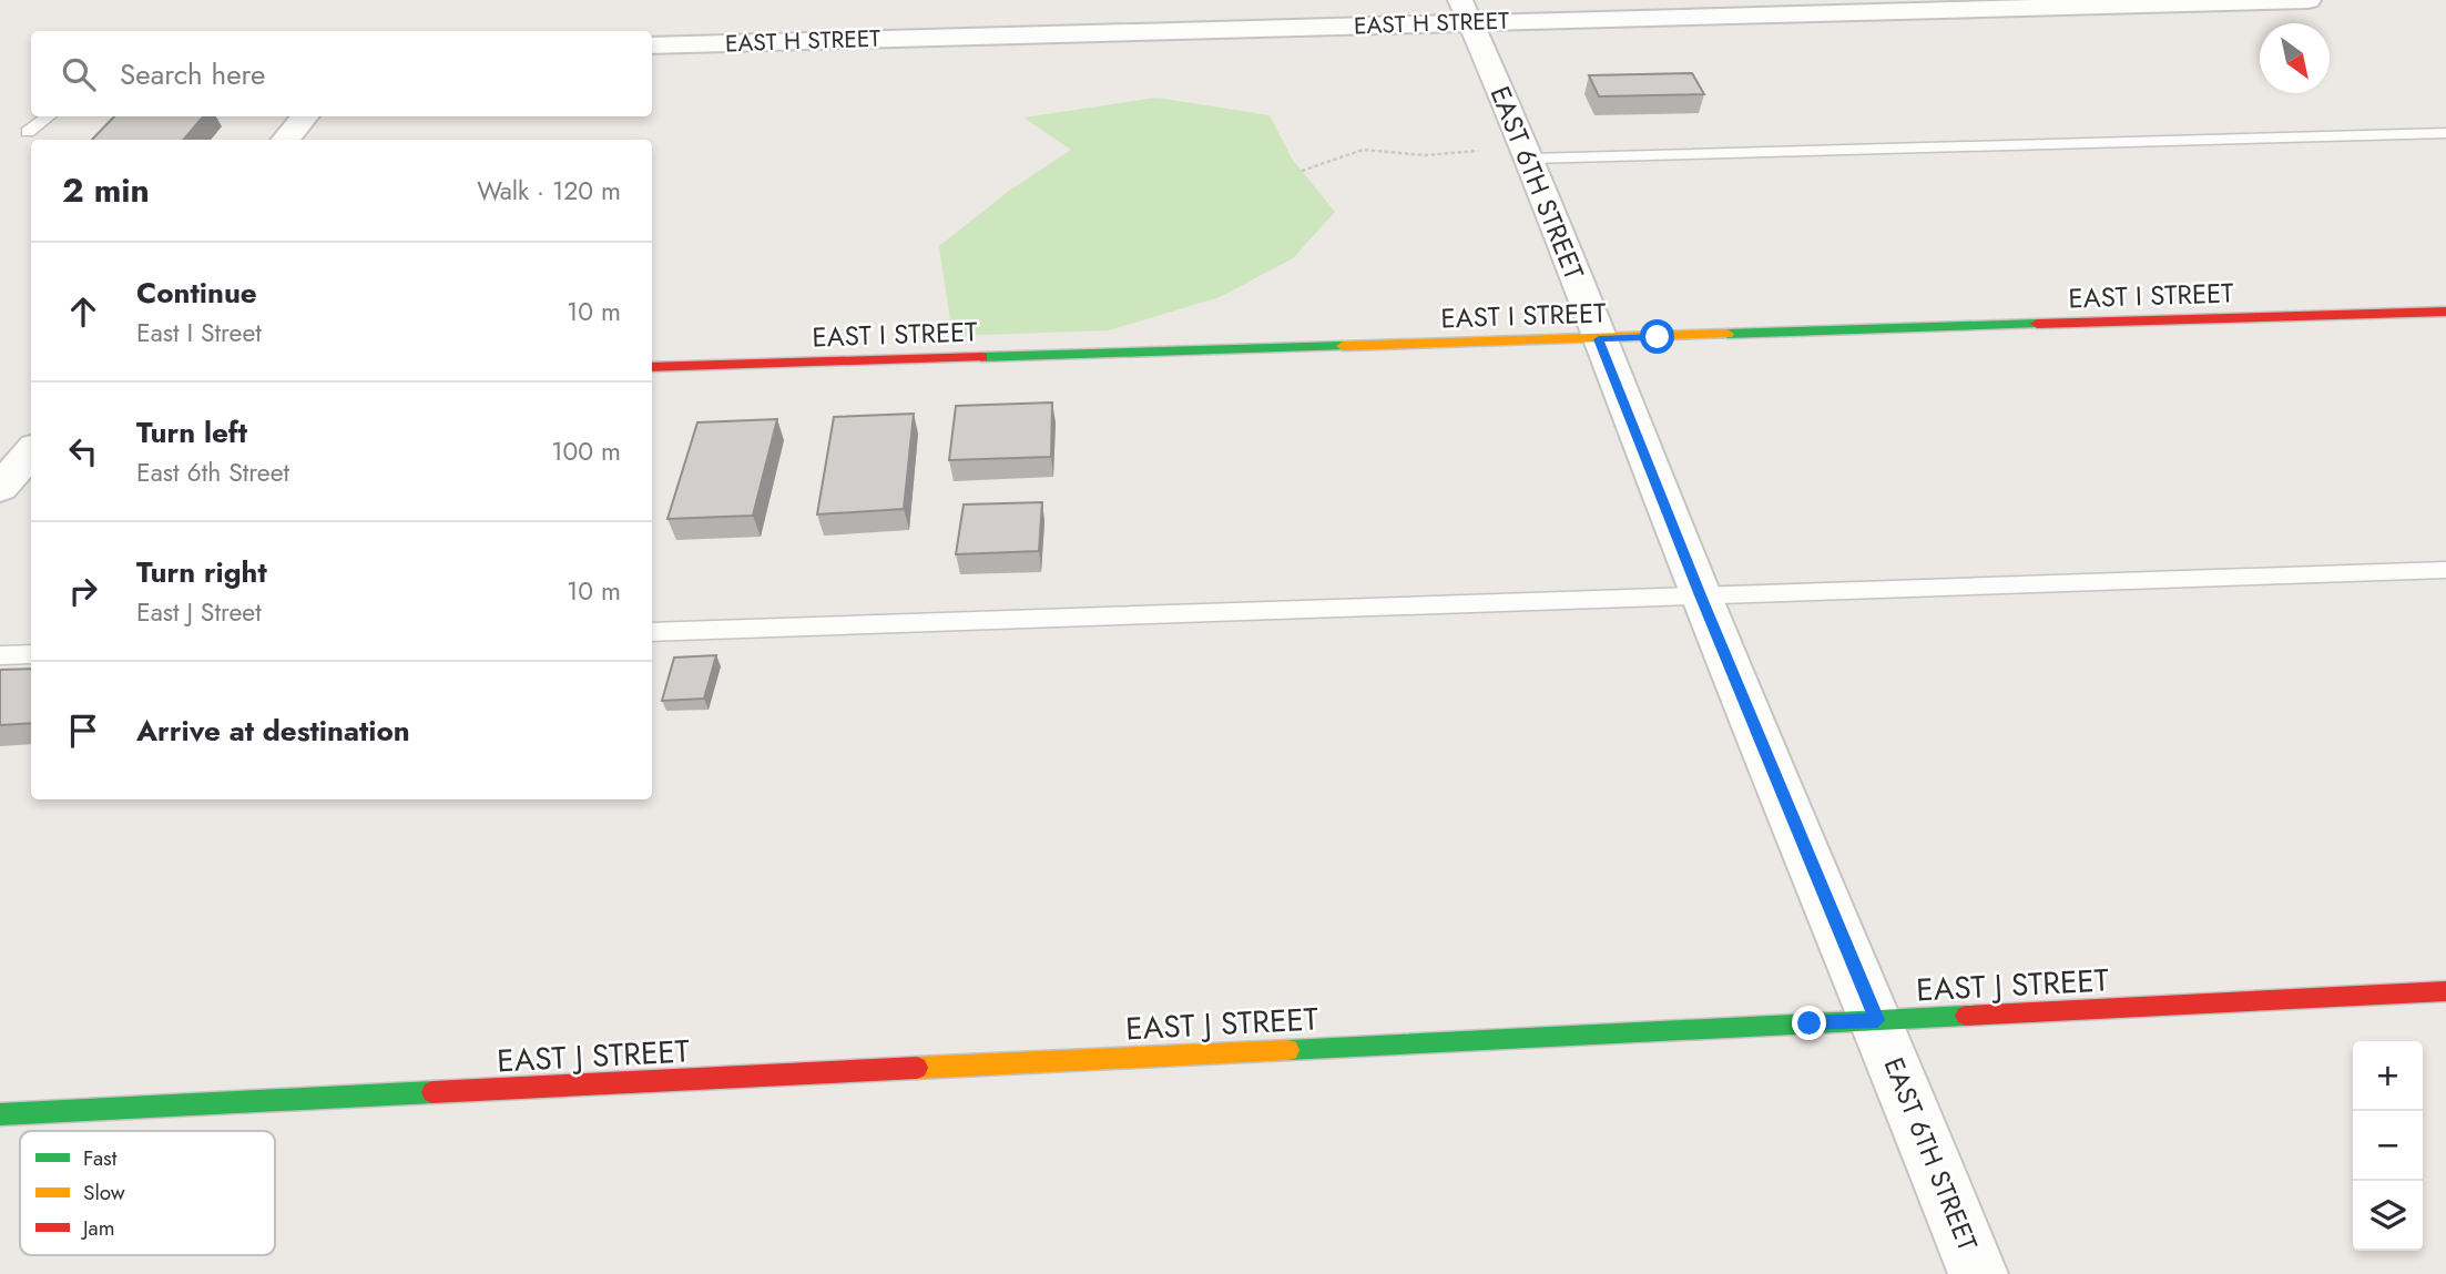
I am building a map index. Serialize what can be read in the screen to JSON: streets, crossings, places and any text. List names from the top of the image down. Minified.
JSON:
{"streets":{"street":["EAST H STREET","EAST 6TH STREET","EAST I STREET","EAST J STREET"]},"crossings":[["EAST H STREET","EAST 6TH STREET"],["EAST 6TH STREET","EAST I STREET"],["EAST 6TH STREET","EAST J STREET"]],"legend":["Fast","Slow","Jam"],"north":"bottom right","page":{"search":"Search here","heading":["2 min","Walk · 120 m"],"list":[["Continue","East I Street","10 m"],["Turn left","East 6th Street","100 m"],["Turn right","East J Street","10 m"],"Arrive at destination"],"map_buttons":["+","−"]}}
